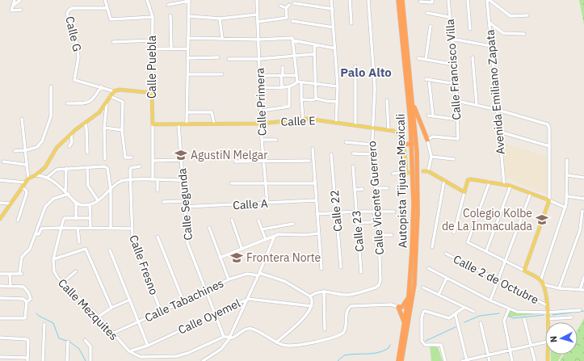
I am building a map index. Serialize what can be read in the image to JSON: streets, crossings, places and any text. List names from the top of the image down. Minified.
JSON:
{"streets":{"highway":["Autopista Tijuana-Mexicali"],"main road":["Calle Puebla","Calle E"],"street":["Calle G","Calle Francisco Villa","Avenida Emiliano Zapata","Calle Primera","Calle Vicente Guerrero","Calle Segunda","Calle A","Calle 22","Calle 23","Calle Fresno","Calle 2 de Octubre","Calle Tabachines","Calle Mezquites","Calle Oyemel"]},"crossings":[["Calle Puebla","Calle E"],["Calle Primera","Calle E"],["Calle Primera","Calle A"],["Calle E","Calle Vicente Guerrero"],["Calle E","Calle Segunda"],["Calle Segunda","Calle A"],["Calle Segunda","Calle Tabachines"],["Calle Segunda","Calle Mezquites"],["Calle Segunda","Calle Oyemel"],["Calle Fresno","Calle Tabachines"],["Calle Tabachines","Calle Mezquites"],["Calle Mezquites","Calle Oyemel"]],"districts":["Palo Alto"],"places":{"school or university":["AgustiN Melgar","Colegio Kolbe de La Inmaculada","Frontera Norte"]},"north":"left"}
